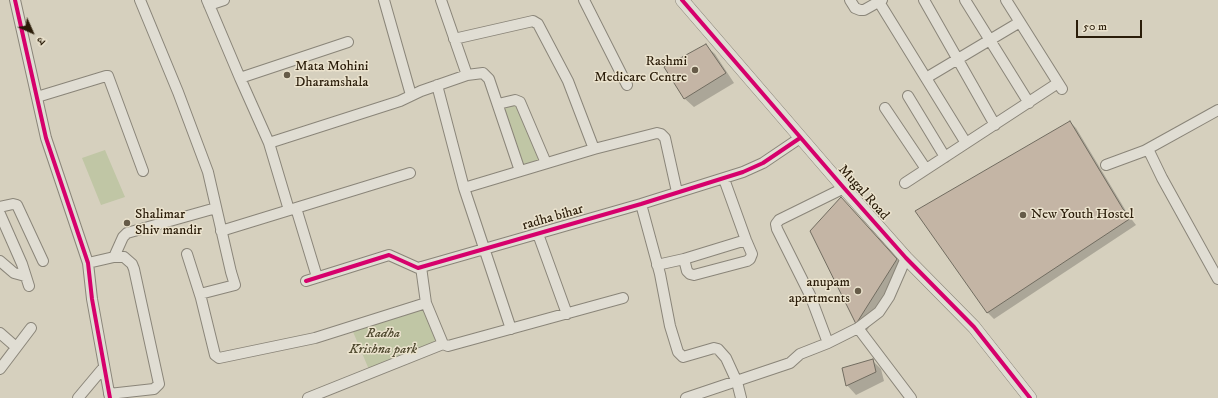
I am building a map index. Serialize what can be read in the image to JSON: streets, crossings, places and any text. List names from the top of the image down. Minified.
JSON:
{"streets":{"street":["Mugal Road","radha bihar"]},"crossings":[["Mugal Road","radha bihar"]],"parks":["Radha Krishna park"],"places":["Rashmi Medicare Centre","Mata Mohini Dharamshala","New Youth Hostel","Shalimar Shiv mandir","anupam apartments"],"scale_bar":"50 m","north":"bottom right"}
